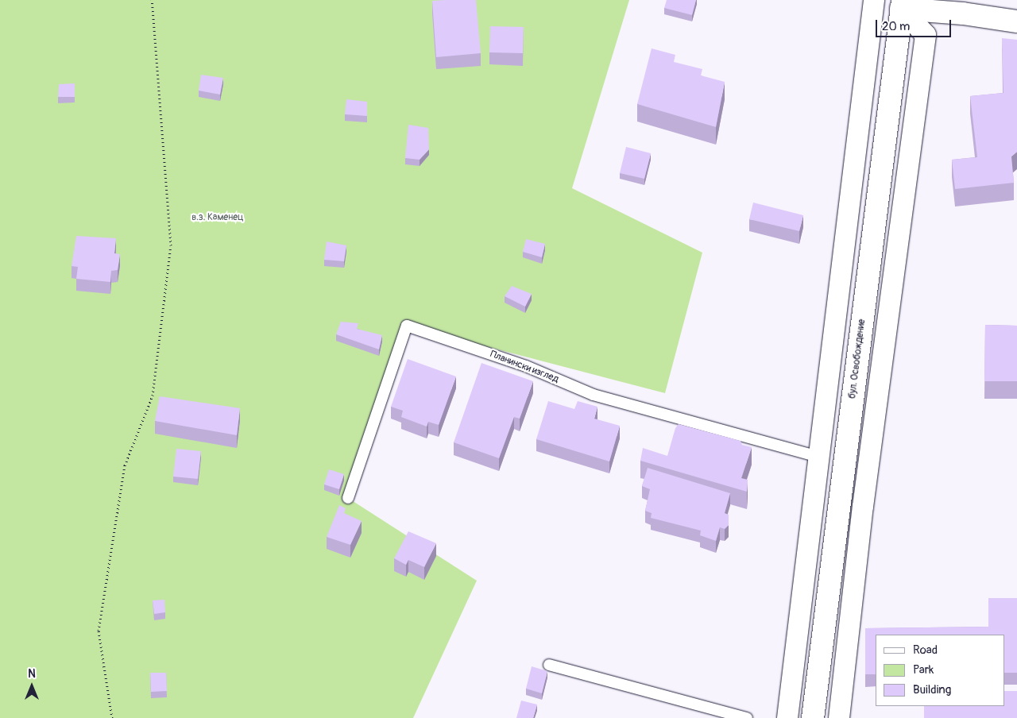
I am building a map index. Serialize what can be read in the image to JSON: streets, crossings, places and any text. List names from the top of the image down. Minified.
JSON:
{"streets":{"main road":["бул. Освобождение"],"lane":["Планински изглед"]},"parks":["в.з. Каменец"],"legend":["Road","Park","Building"],"scale_bar":"20 m","north":"top"}
